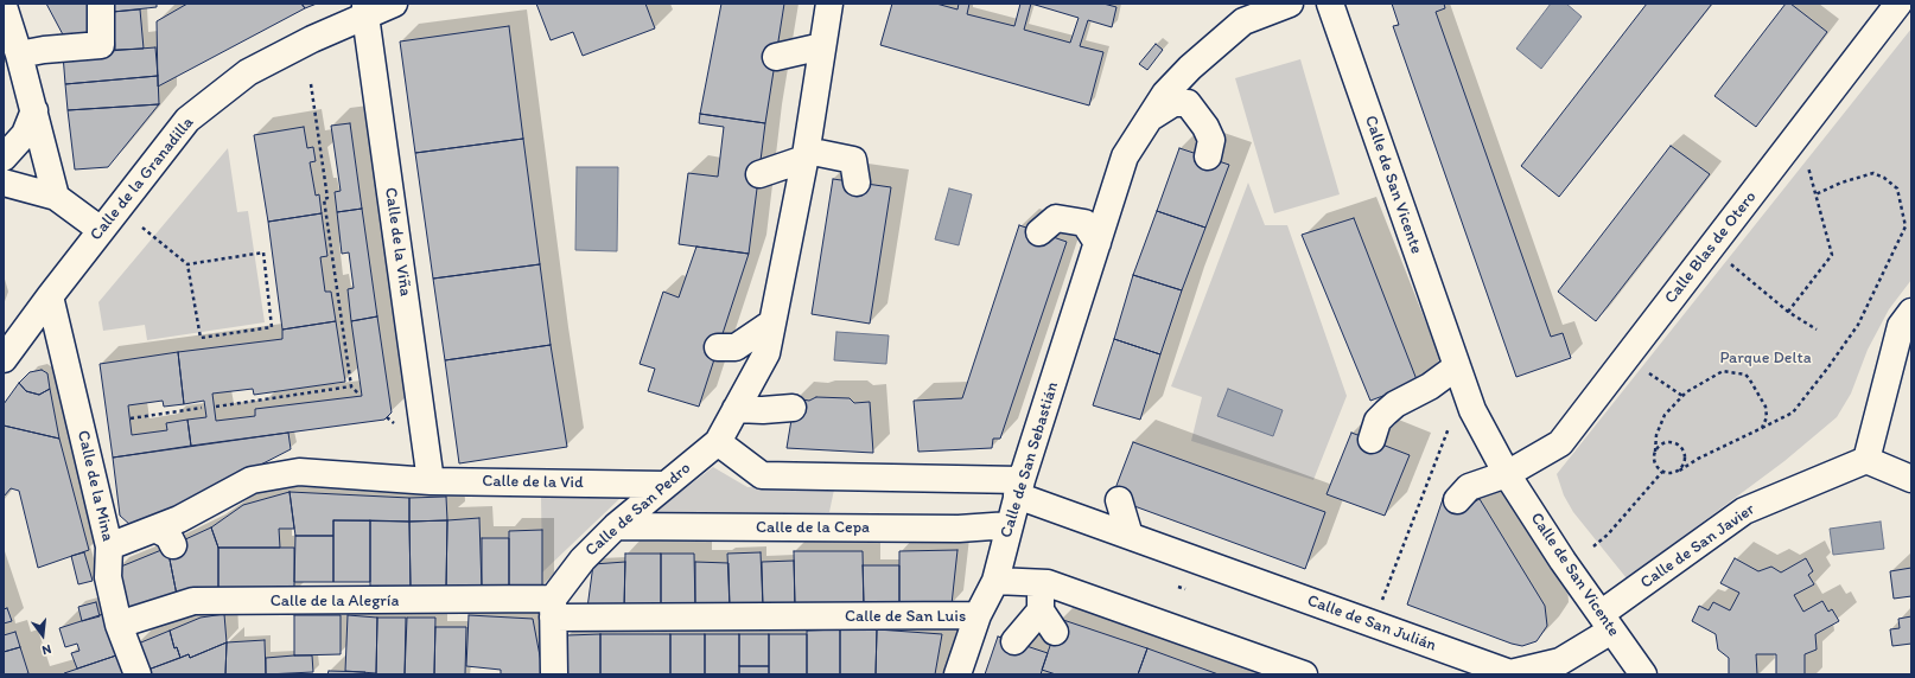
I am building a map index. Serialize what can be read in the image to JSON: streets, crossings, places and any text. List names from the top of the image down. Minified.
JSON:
{"streets":{"street":["Calle de la Granadilla","Calle de San Vicente","Calle de la Viña","Calle Blas de Otero","Calle de San Sebastián","Calle de la Vid","Calle de la Mina","Calle de San Pedro","Calle de la Cepa","Calle de San Javier","Calle de la Alegría","Calle de San Luis","Calle de San Julián"]},"crossings":[["Calle de la Granadilla","Calle de la Viña"],["Calle de la Granadilla","Calle de la Mina"],["Calle de San Vicente","Calle Blas de Otero"],["Calle de San Vicente","Calle de San Javier"],["Calle de San Vicente","Calle de San Julián"],["Calle de la Viña","Calle de la Vid"],["Calle de San Sebastián","Calle de la Cepa"],["Calle de San Sebastián","Calle de San Luis"],["Calle de San Sebastián","Calle de San Julián"],["Calle de la Vid","Calle de la Mina"],["Calle de la Vid","Calle de San Pedro"],["Calle de la Mina","Calle de la Alegría"],["Calle de San Pedro","Calle de la Cepa"],["Calle de San Pedro","Calle de la Alegría"],["Calle de San Pedro","Calle de San Luis"],["Calle de San Javier","Calle de San Julián"],["Calle de la Alegría","Calle de San Luis"]],"parks":["Parque Delta"],"north":"bottom"}
